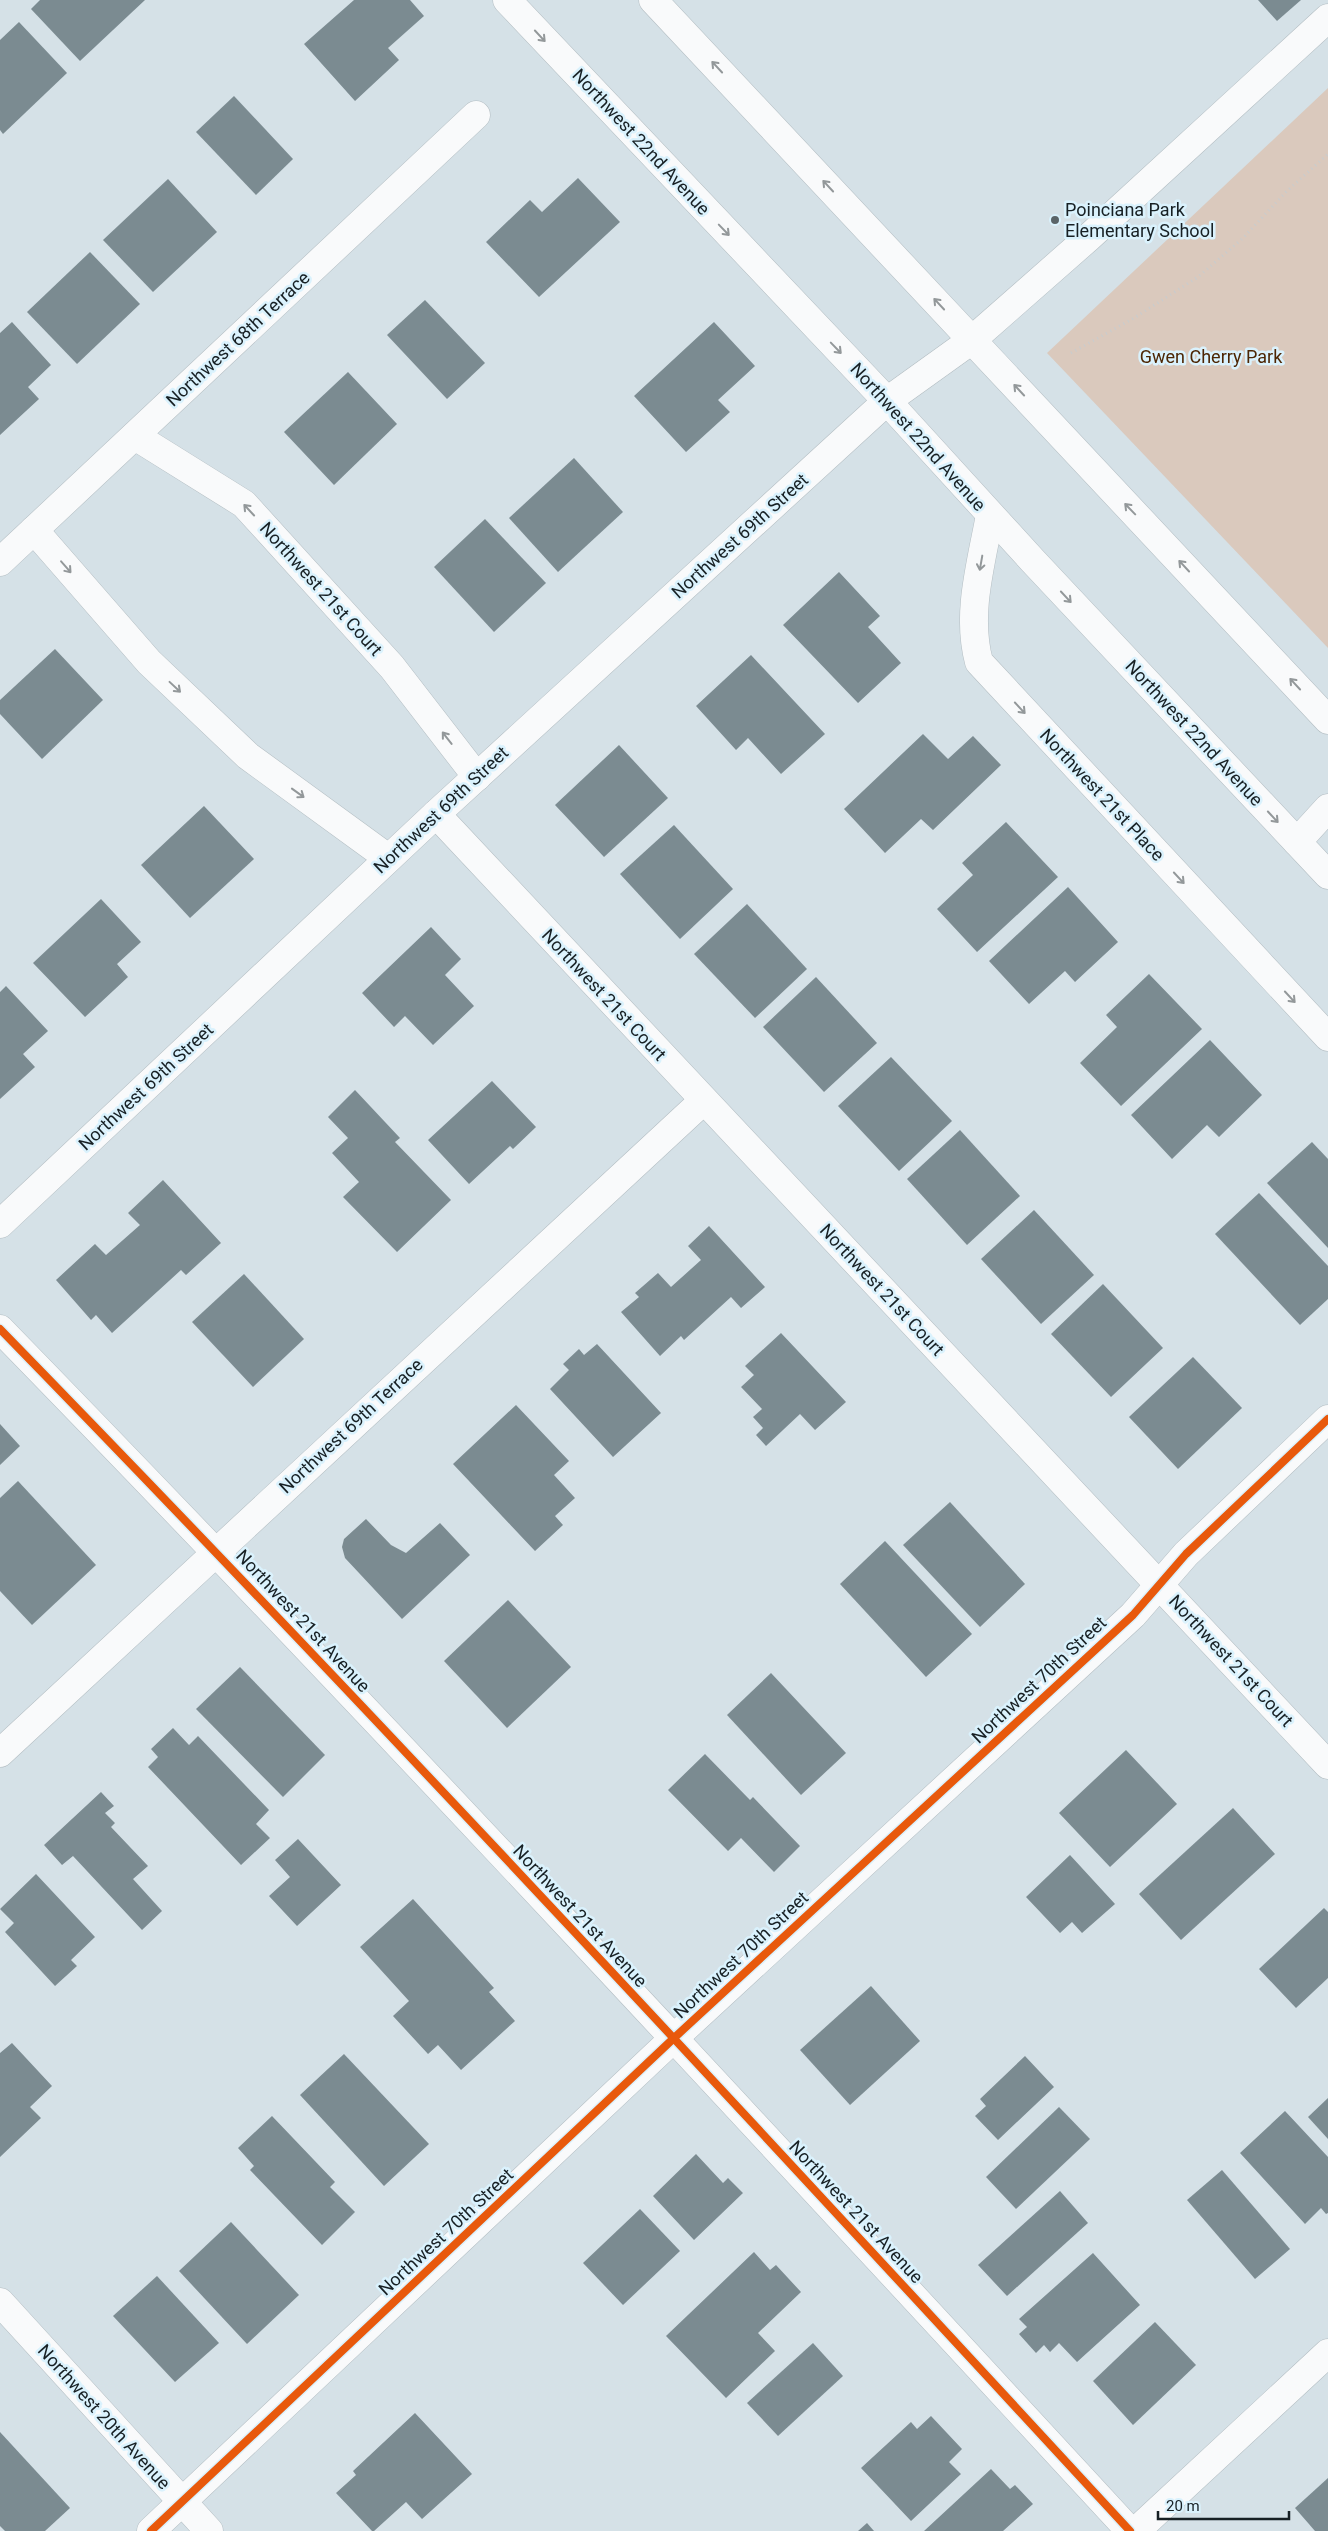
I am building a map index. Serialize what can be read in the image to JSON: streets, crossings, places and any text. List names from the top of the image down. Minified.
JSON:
{"streets":{"street":["Northwest 22nd Avenue","Northwest 68th Terrace","Northwest 69th Street","Northwest 21st Court","Northwest 21st Place","Northwest 69th Terrace","Northwest 21st Avenue","Northwest 70th Street","Northwest 20th Avenue"]},"crossings":[["Northwest 22nd Avenue","Northwest 69th Street"],["Northwest 22nd Avenue","Northwest 21st Place"],["Northwest 68th Terrace","Northwest 21st Court"],["Northwest 69th Street","Northwest 21st Court"],["Northwest 21st Court","Northwest 69th Terrace"],["Northwest 21st Court","Northwest 70th Street"],["Northwest 69th Terrace","Northwest 21st Avenue"],["Northwest 21st Avenue","Northwest 70th Street"],["Northwest 70th Street","Northwest 20th Avenue"]],"parks":["Gwen Cherry Park"],"places":["Poinciana Park Elementary School"],"scale_bar":"20 m"}
